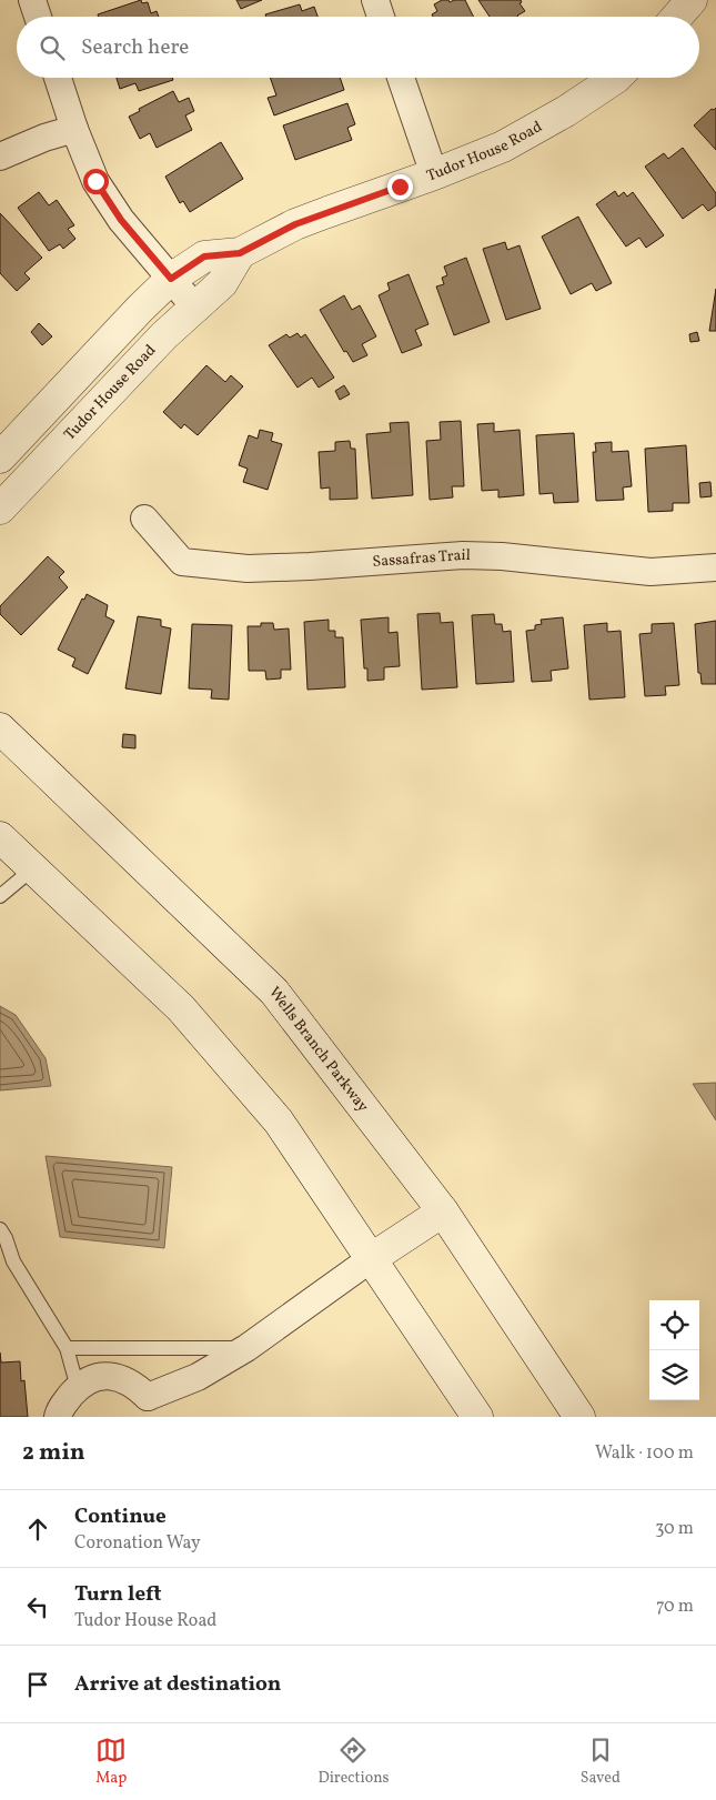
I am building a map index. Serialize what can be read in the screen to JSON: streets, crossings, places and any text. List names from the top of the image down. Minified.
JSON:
{"streets":{"main road":["Tudor House Road","Wells Branch Parkway"],"street":["Sassafras Trail"]},"page":{"search":"Search here","heading":["2 min","Walk · 100 m"],"list":[["Continue","Coronation Way","30 m"],["Turn left","Tudor House Road","70 m"],"Arrive at destination"],"nav":["Map","Directions","Saved"]}}
